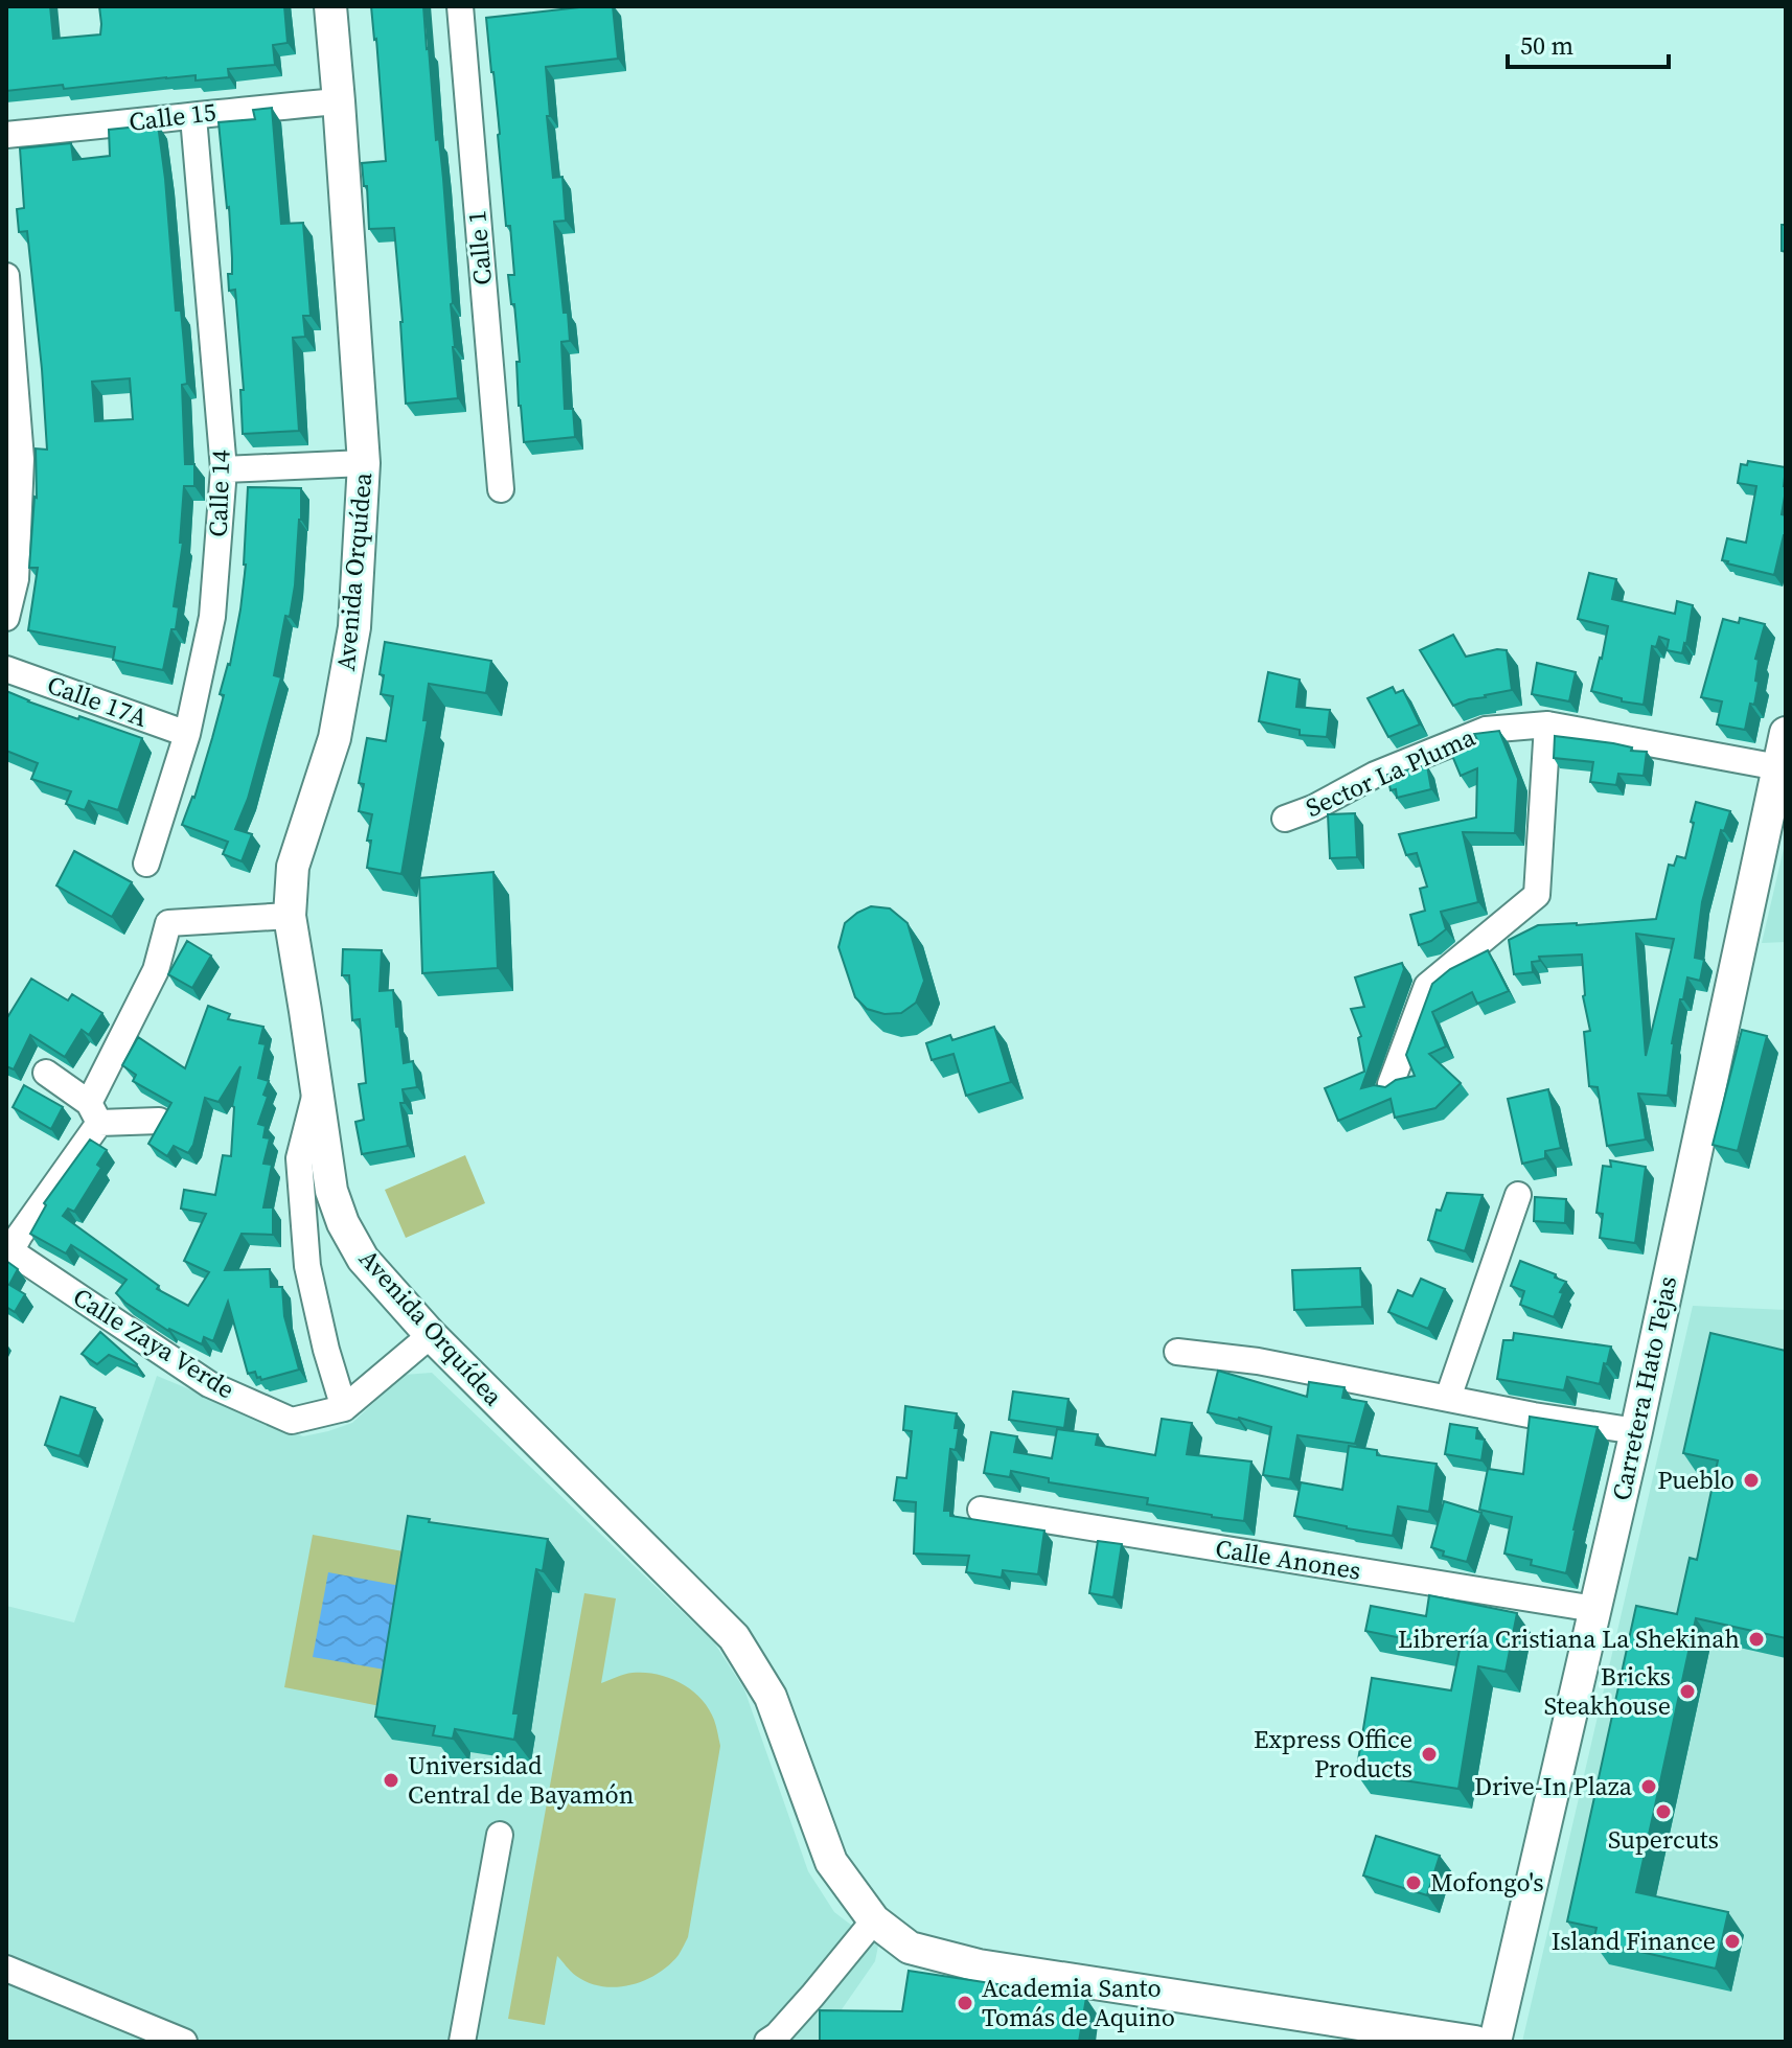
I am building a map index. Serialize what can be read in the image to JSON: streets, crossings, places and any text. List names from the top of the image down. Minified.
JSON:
{"streets":{"street":["Calle 15","Calle 1","Calle 14","Avenida Orquídea","Calle 17A","Sector La Pluma","Calle Zaya Verde","Carretera Hato Tejas","Calle Anones"]},"crossings":[["Calle 15","Calle 14"],["Calle 15","Avenida Orquídea"],["Calle 14","Calle 17A"],["Avenida Orquídea","Calle Zaya Verde"],["Sector La Pluma","Carretera Hato Tejas"],["Carretera Hato Tejas","Calle Anones"]],"places":["Pueblo","Librería Cristiana La Shekinah","Bricks Steakhouse","Express Office Products","Universidad Central de Bayamón","Drive-In Plaza","Supercuts","Mofongo's","Island Finance","Academia Santo Tomás de Aquino"],"scale_bar":"50 m"}
